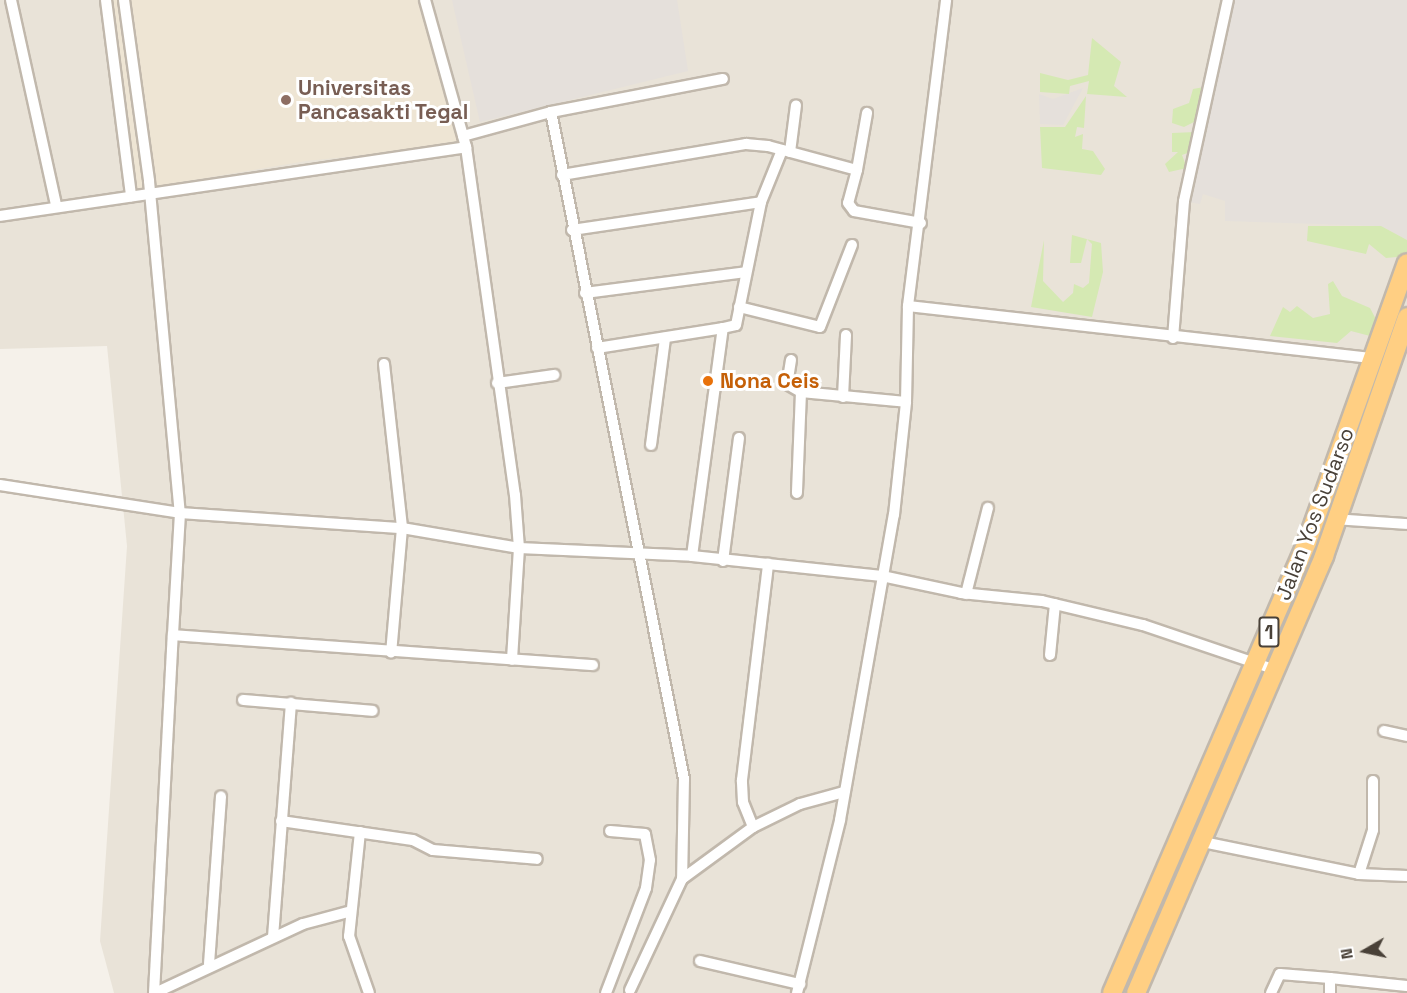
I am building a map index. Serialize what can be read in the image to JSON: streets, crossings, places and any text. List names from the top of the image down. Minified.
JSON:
{"streets":{"highway":["Jalan Yos Sudarso","1"]},"places":["Universitas Pancasakti Tegal","Nona Ceis"],"north":"left"}
